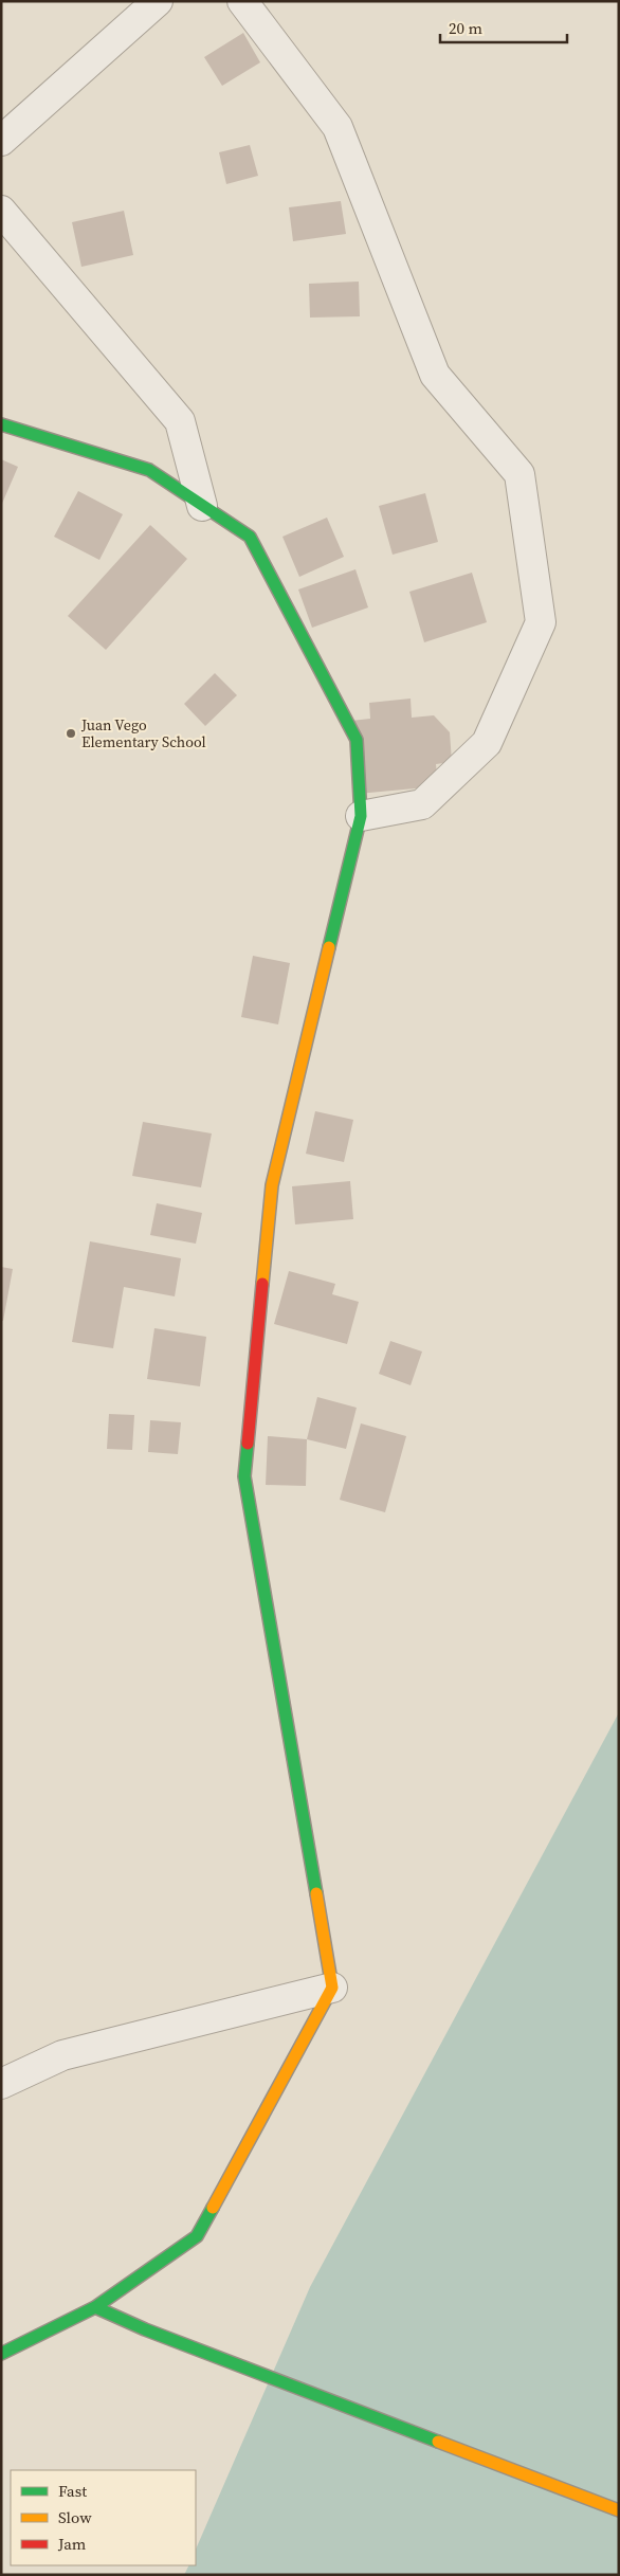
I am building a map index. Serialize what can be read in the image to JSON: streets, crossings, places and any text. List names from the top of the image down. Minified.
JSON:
{"places":["Juan Vego Elementary School"],"legend":["Fast","Slow","Jam"],"scale_bar":"20 m"}
